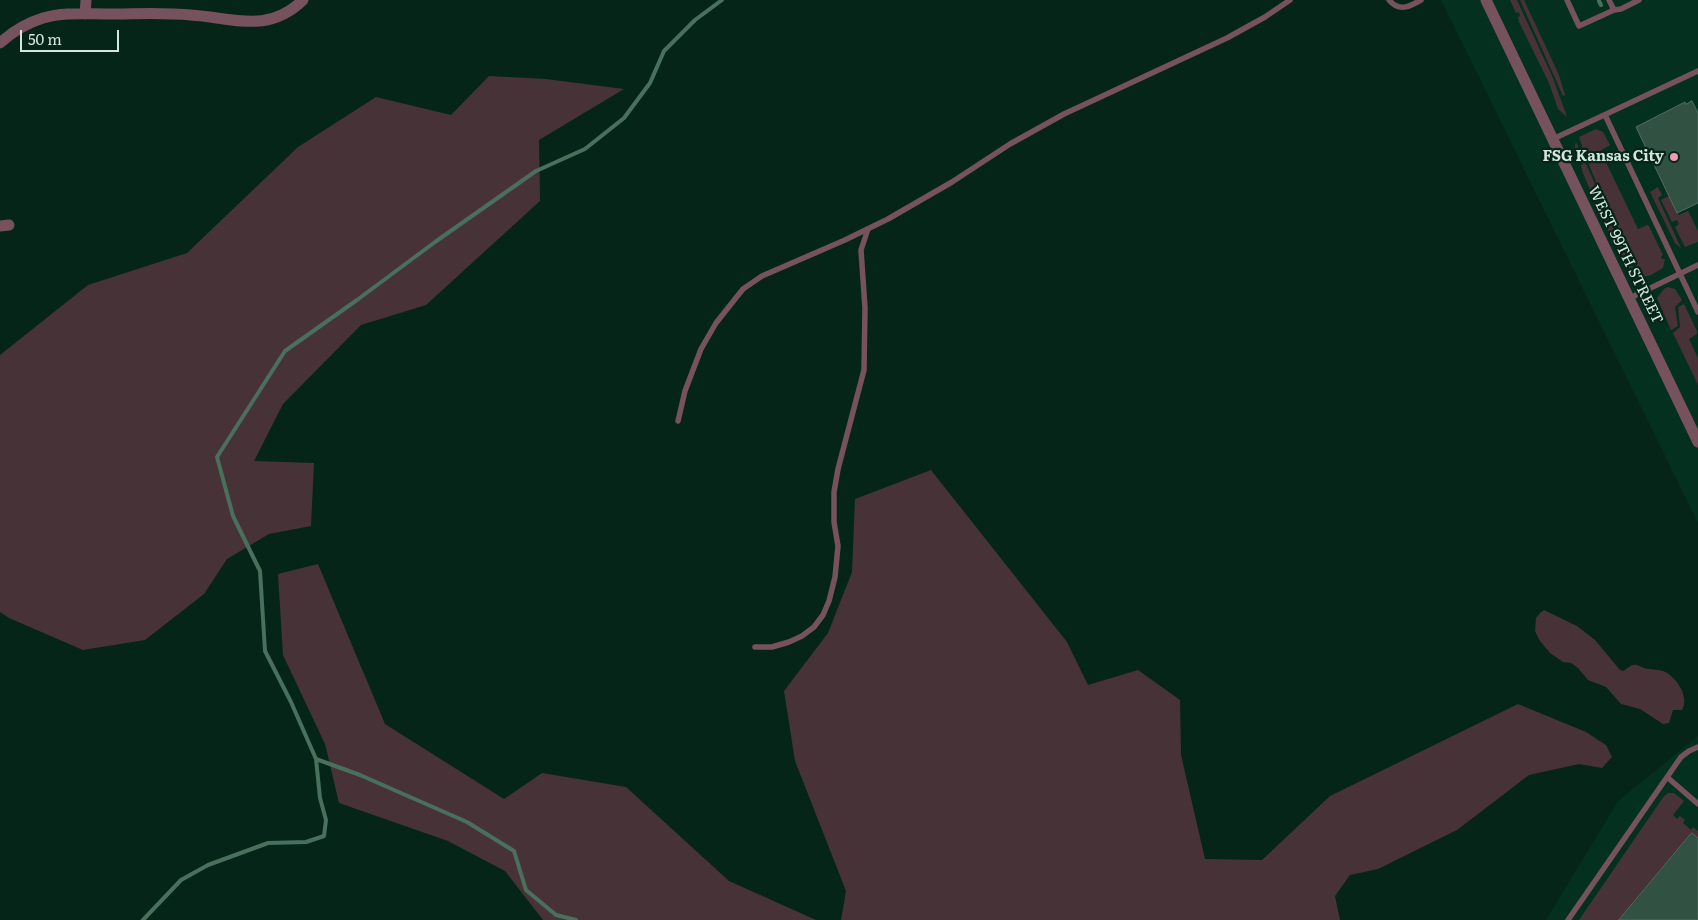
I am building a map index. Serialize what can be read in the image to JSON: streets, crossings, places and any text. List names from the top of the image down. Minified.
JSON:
{"streets":{"street":["WEST 99TH STREET"]},"places":["FSG Kansas City"],"scale_bar":"50 m"}
